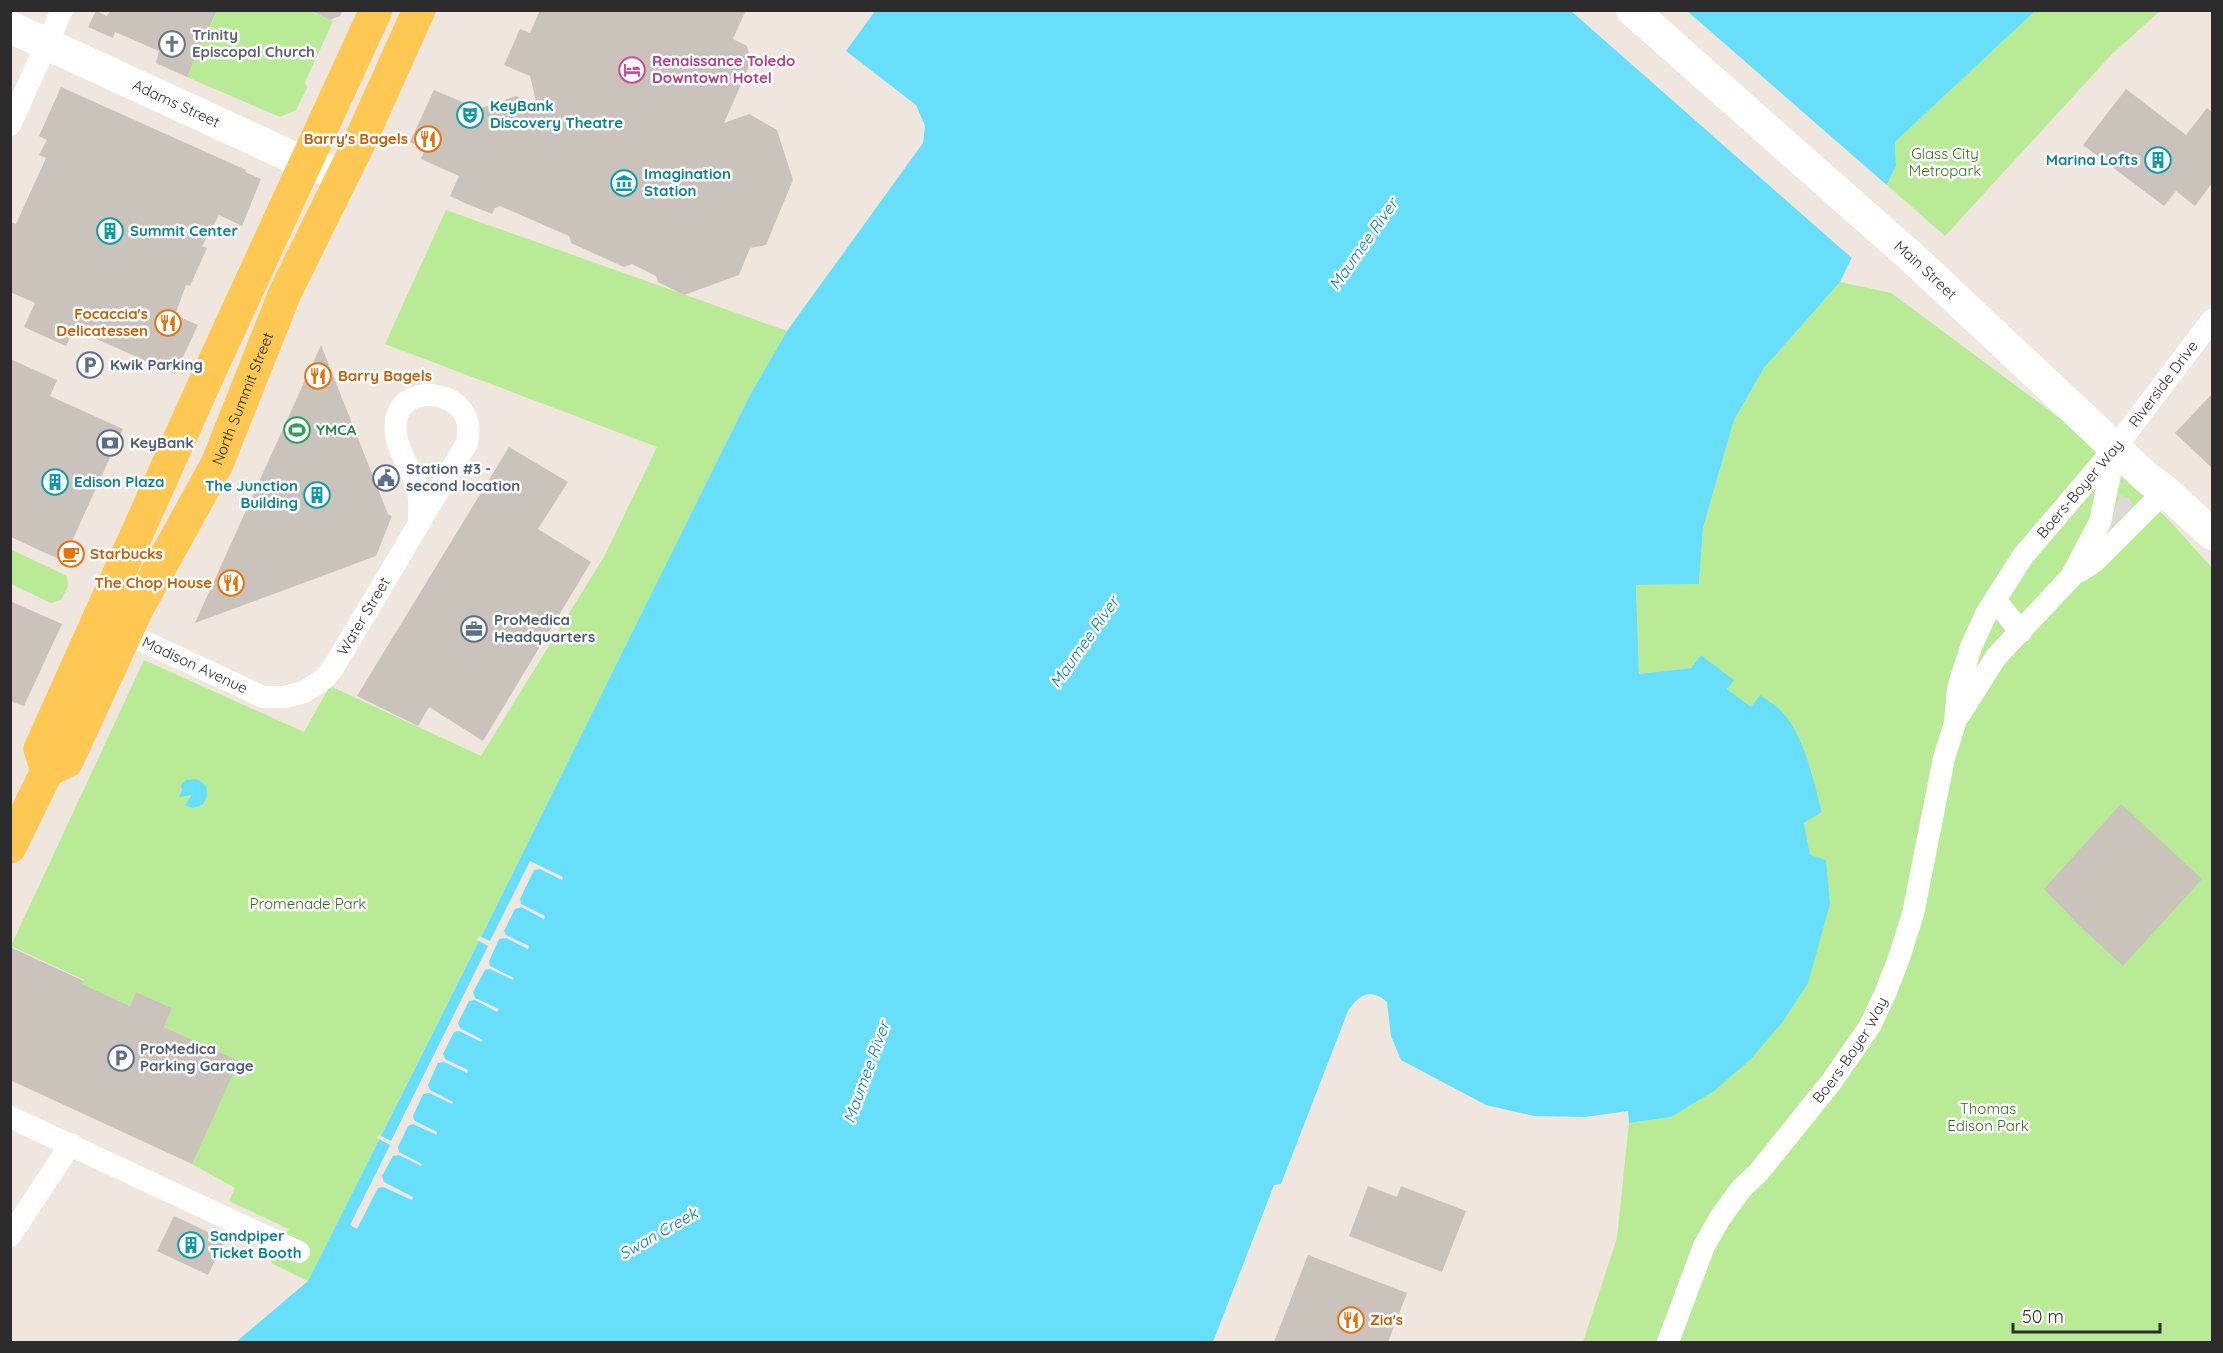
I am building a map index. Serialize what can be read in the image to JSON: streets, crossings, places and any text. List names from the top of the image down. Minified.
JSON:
{"streets":{"main road":["Adams Street","Main Street","North Summit Street"],"street":["Riverside Drive","Boers-Boyer Way","Water Street","Madison Avenue"]},"crossings":[["Adams Street","North Summit Street"],["Main Street","Riverside Drive"],["Main Street","Boers-Boyer Way"],["Riverside Drive","Boers-Boyer Way"],["North Summit Street","Madison Avenue"],["Water Street","Madison Avenue"]],"water":["Maumee River","Swan Creek"],"parks":["Glass City Metropark","Promenade Park","Thomas Edison Park"],"places":{"church":["Trinity Episcopal Church"],"hotel":["Renaissance Toledo Downtown Hotel"],"theatre":["KeyBank Discovery Theatre"],"restaurant":["Barry's Bagels","Focaccia's Delicatessen","Barry Bagels","The Chop House","Zia's"],"building":["Marina Lofts","Summit Center","Edison Plaza","The Junction Building","Sandpiper Ticket Booth"],"museum":["Imagination Station"],"parking":["Kwik Parking","ProMedica Parking Garage"],"sports":["YMCA"],"bank":["KeyBank"],"public building":["Station #3 - second location"],"cafe":["Starbucks"],"office":["ProMedica Headquarters"]},"scale_bar":"50 m"}
